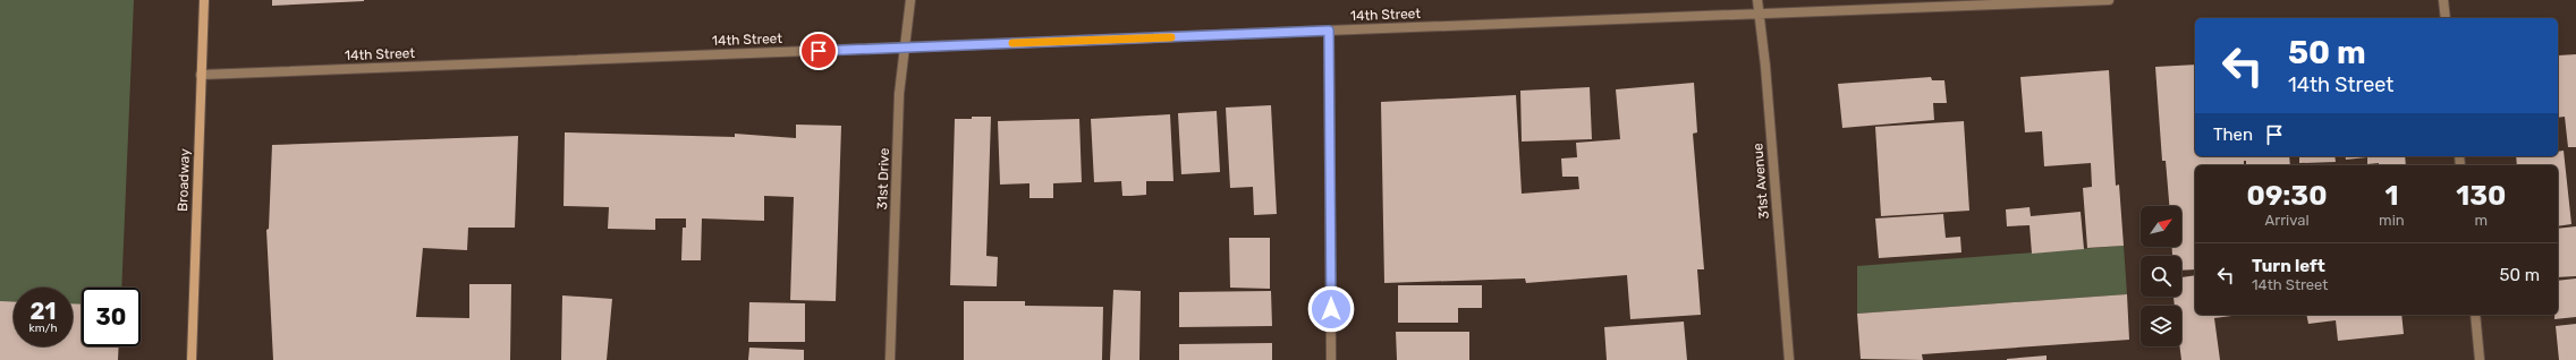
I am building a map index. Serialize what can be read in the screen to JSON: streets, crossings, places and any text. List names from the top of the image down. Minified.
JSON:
{"streets":{"main road":["Broadway"],"street":["14th Street","31st Drive","31st Avenue"]},"crossings":[["14th Street","31st Drive"],["14th Street","Broadway"],["14th Street","31st Avenue"]],"north":"top right","page":{"turn":["50 m","14th Street"],"then":"Then","eta":["09:30","Arrival","1","min","130","m"],"list":[{"name":"Turn left","note":"14th Street","value":"50 m"}],"speed":"21 km/h","limit":"30"}}
